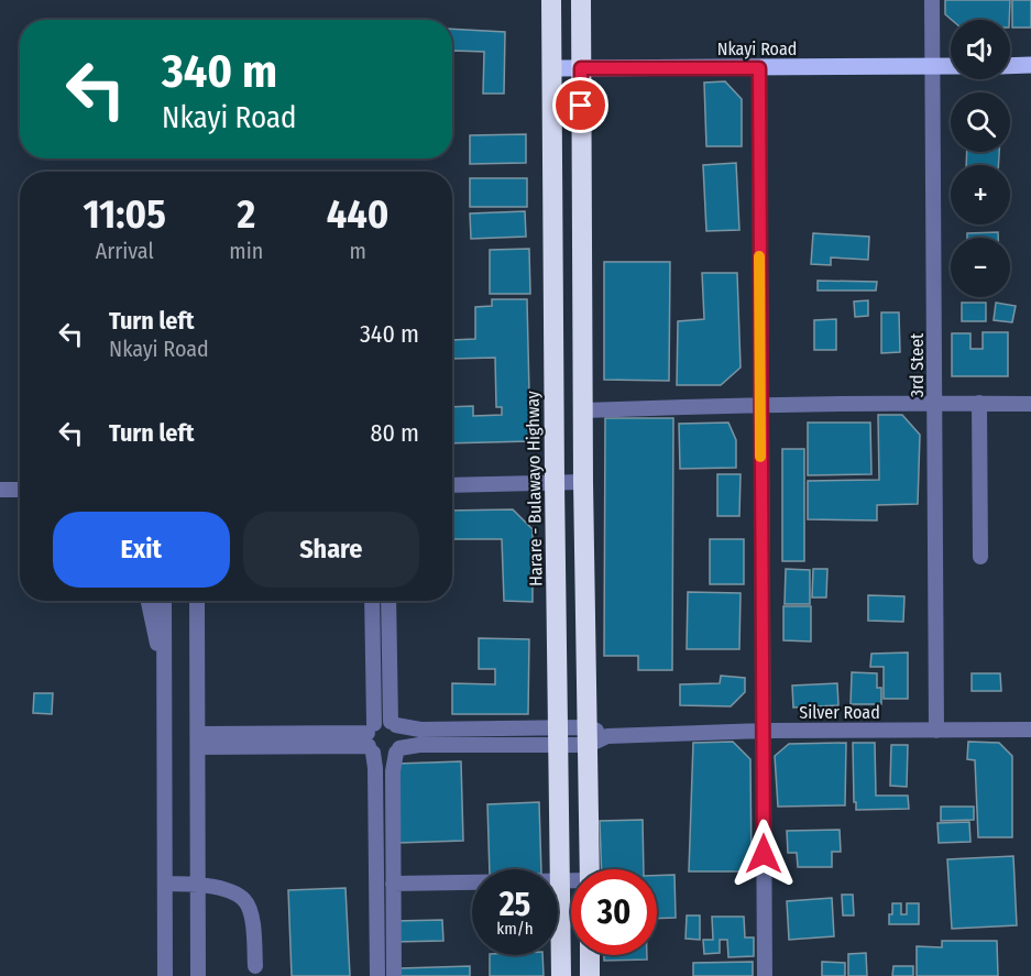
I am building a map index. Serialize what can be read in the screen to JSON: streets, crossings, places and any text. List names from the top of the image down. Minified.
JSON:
{"streets":{"highway":["Harare - Bulawayo Highway"],"main road":["Nkayi Road"],"street":["3rd Steet","Silver Road"]},"crossings":[["Nkayi Road","3rd Steet"],["Nkayi Road","Harare - Bulawayo Highway"],["3rd Steet","Silver Road"]],"page":{"map_buttons":["+","−"],"turn":["340 m","Nkayi Road"],"eta":["11:05","Arrival","2","min","440","m"],"list":[{"name":"Turn left","note":"Nkayi Road","value":"340 m"},{"name":"Turn left","value":"80 m"}],"buttons":["Exit","Share"],"speed":"25 km/h","limit":"30"}}
